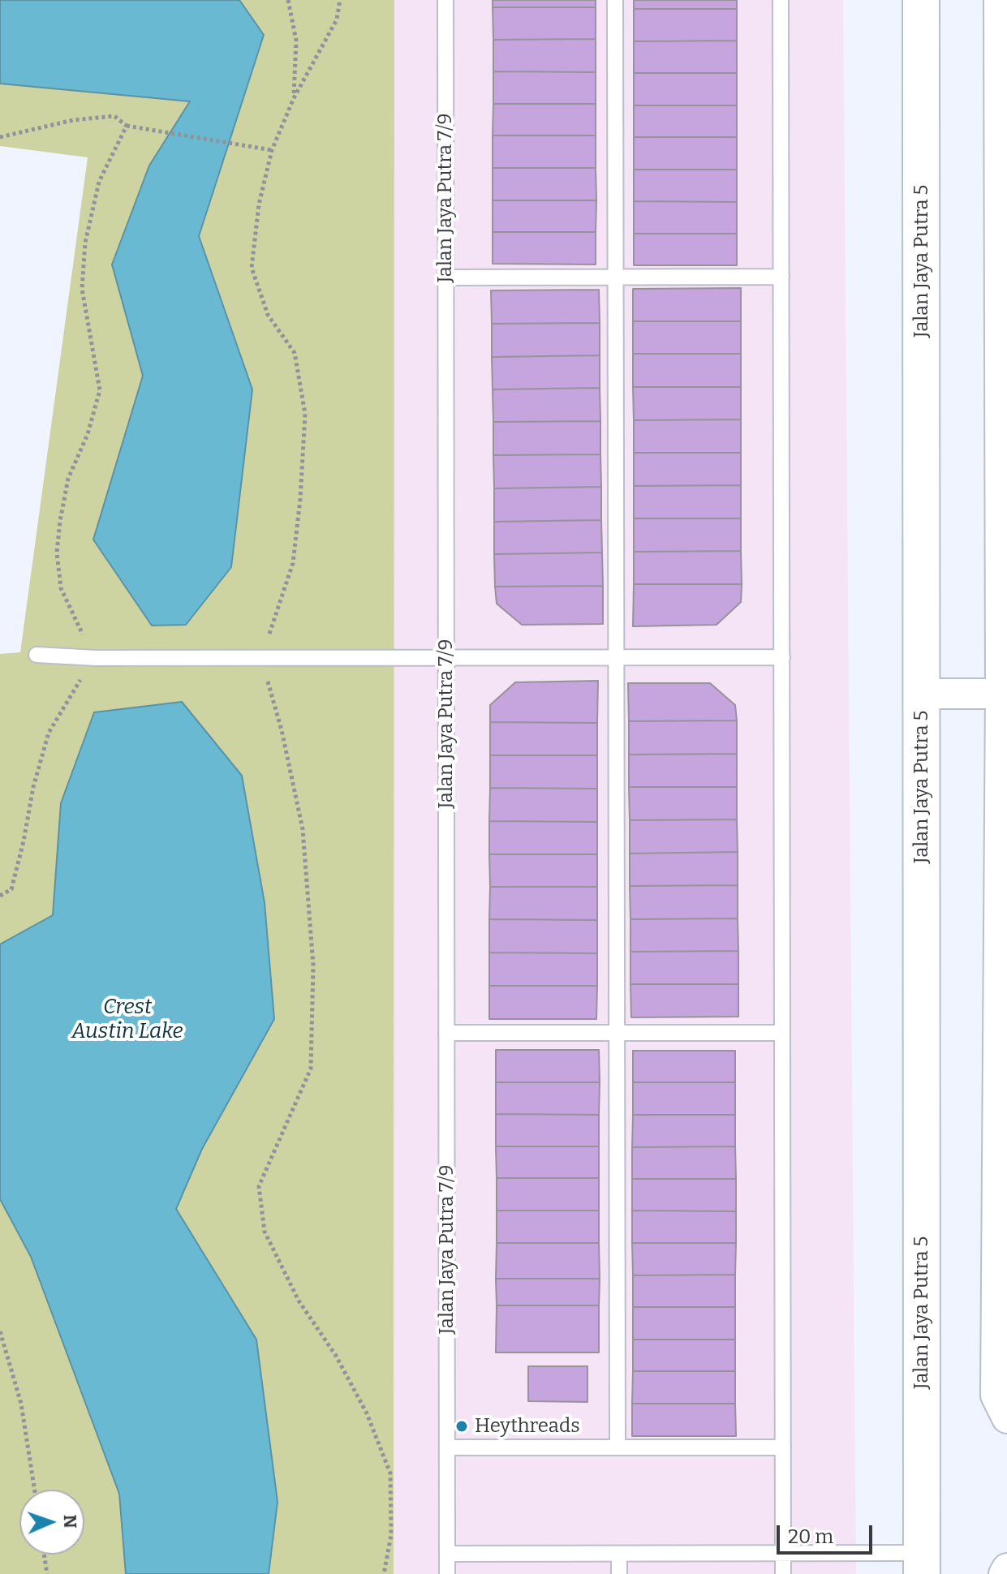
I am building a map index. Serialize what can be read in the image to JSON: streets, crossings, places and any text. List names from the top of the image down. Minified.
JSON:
{"streets":{"street":["Jalan Jaya Putra 5"],"lane":["Jalan Jaya Putra 7/9"]},"water":["Crest Austin Lake"],"places":["Heythreads"],"scale_bar":"20 m","north":"right"}
